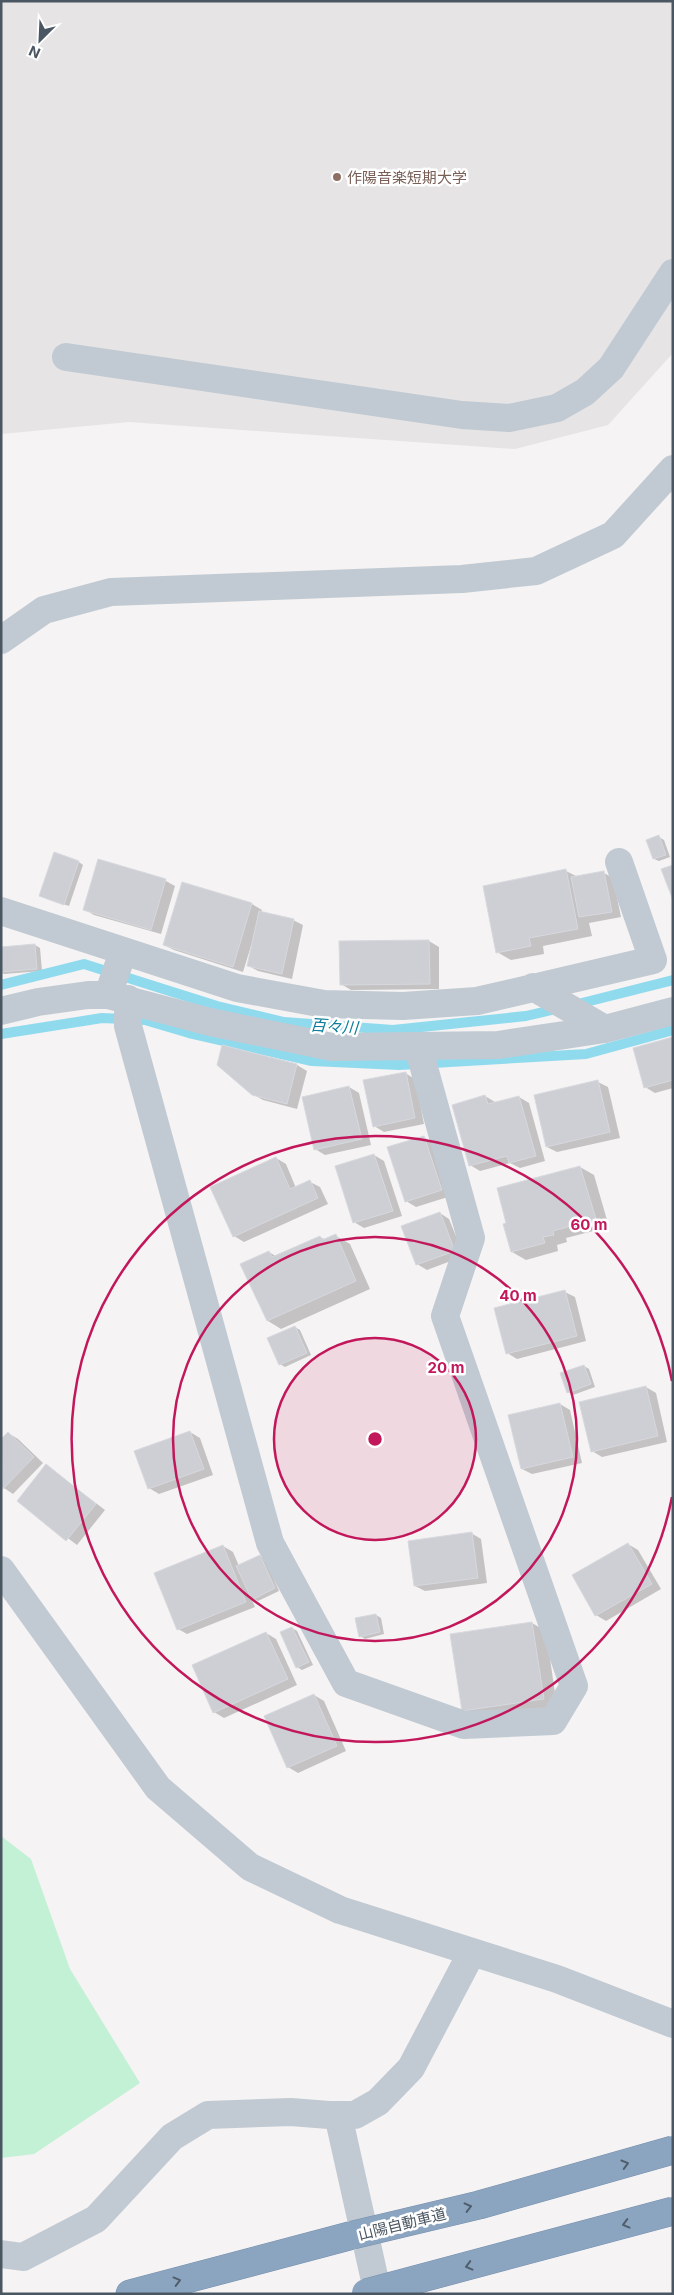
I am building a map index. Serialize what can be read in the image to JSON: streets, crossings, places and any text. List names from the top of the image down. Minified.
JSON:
{"streets":{"highway":["山陽自動車道"]},"water":["百々川"],"places":["作陽音楽短期大学"],"north":"bottom left","rings":["60 m","40 m","20 m"]}
